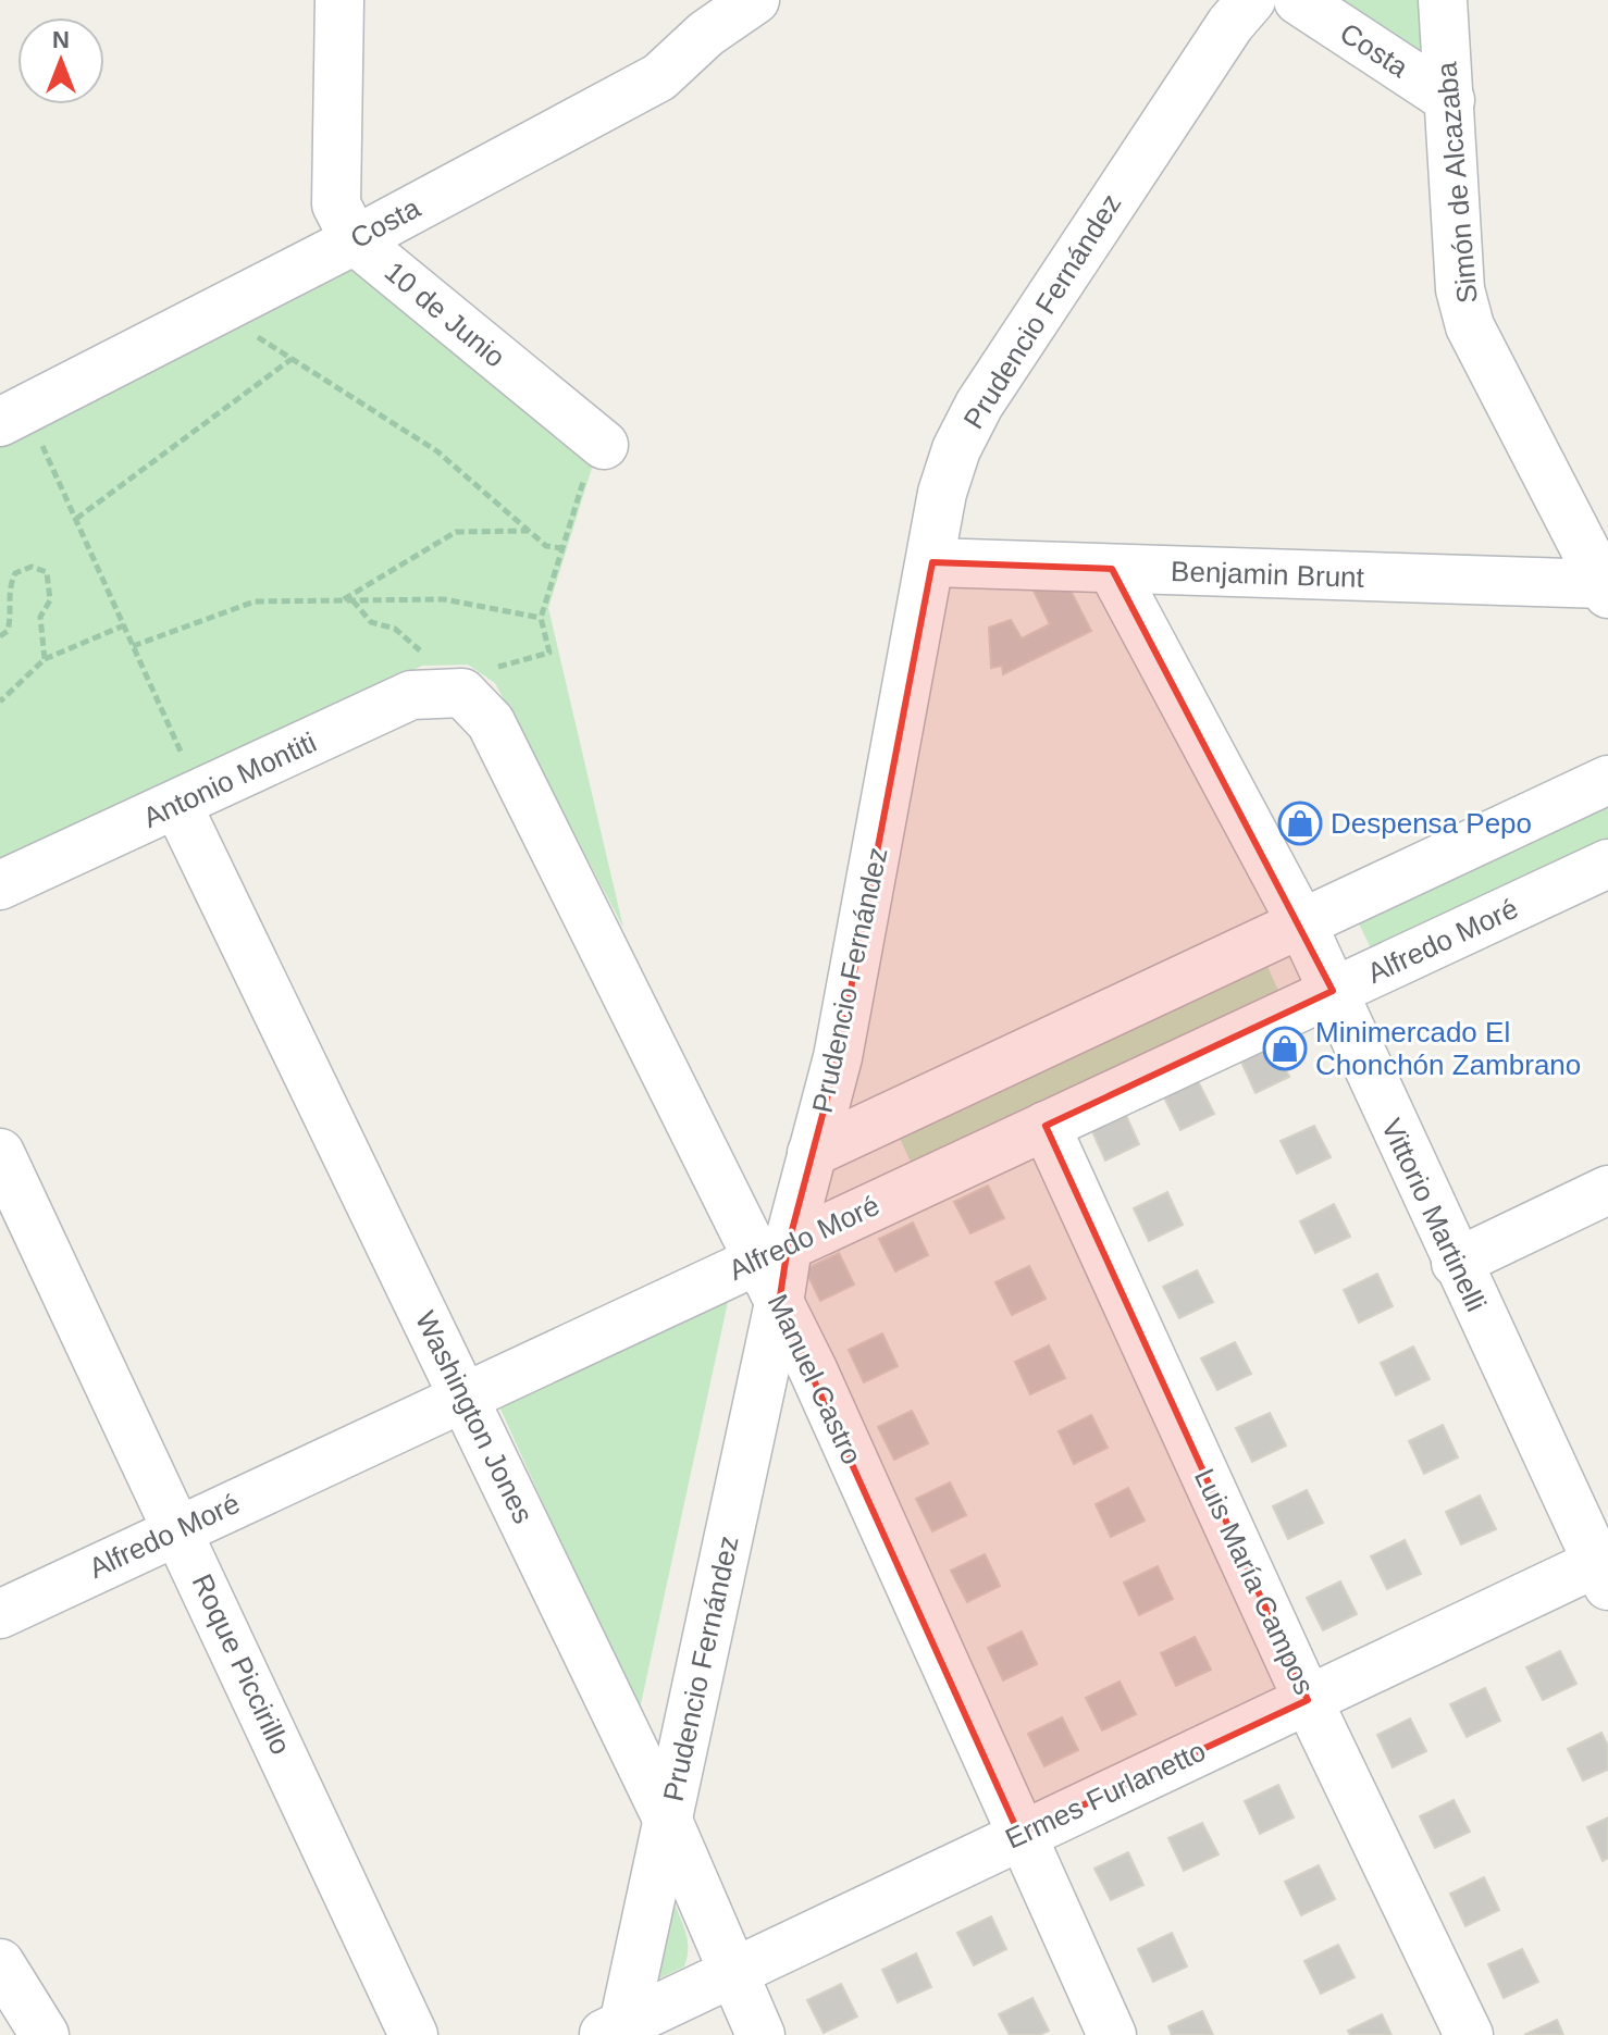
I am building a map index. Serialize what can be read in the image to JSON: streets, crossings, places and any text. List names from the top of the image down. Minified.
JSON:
{"streets":{"street":["Costa","Simón de Alcazaba","Prudencio Fernández","10 de Junio","Benjamin Brunt","Antonio Montiti","Alfredo Moré","Vittorio Martinelli","Manuel Castro","Washington Jones","Luis María Campos","Roque Piccirillo","Ermes Furlanetto"]},"crossings":[["Costa","Simón de Alcazaba"],["Costa","10 de Junio"],["Simón de Alcazaba","Benjamin Brunt"],["Prudencio Fernández","Benjamin Brunt"],["Prudencio Fernández","Alfredo Moré"],["Prudencio Fernández","Manuel Castro"],["Prudencio Fernández","Washington Jones"],["Prudencio Fernández","Ermes Furlanetto"],["Benjamin Brunt","Vittorio Martinelli"],["Antonio Montiti","Manuel Castro"],["Antonio Montiti","Washington Jones"],["Alfredo Moré","Vittorio Martinelli"],["Alfredo Moré","Manuel Castro"],["Alfredo Moré","Washington Jones"],["Alfredo Moré","Luis María Campos"],["Alfredo Moré","Roque Piccirillo"],["Vittorio Martinelli","Ermes Furlanetto"],["Manuel Castro","Ermes Furlanetto"],["Washington Jones","Ermes Furlanetto"],["Luis María Campos","Ermes Furlanetto"]],"places":{"shop":["Despensa Pepo","Minimercado El Chonchón Zambrano"]},"north":"top"}
